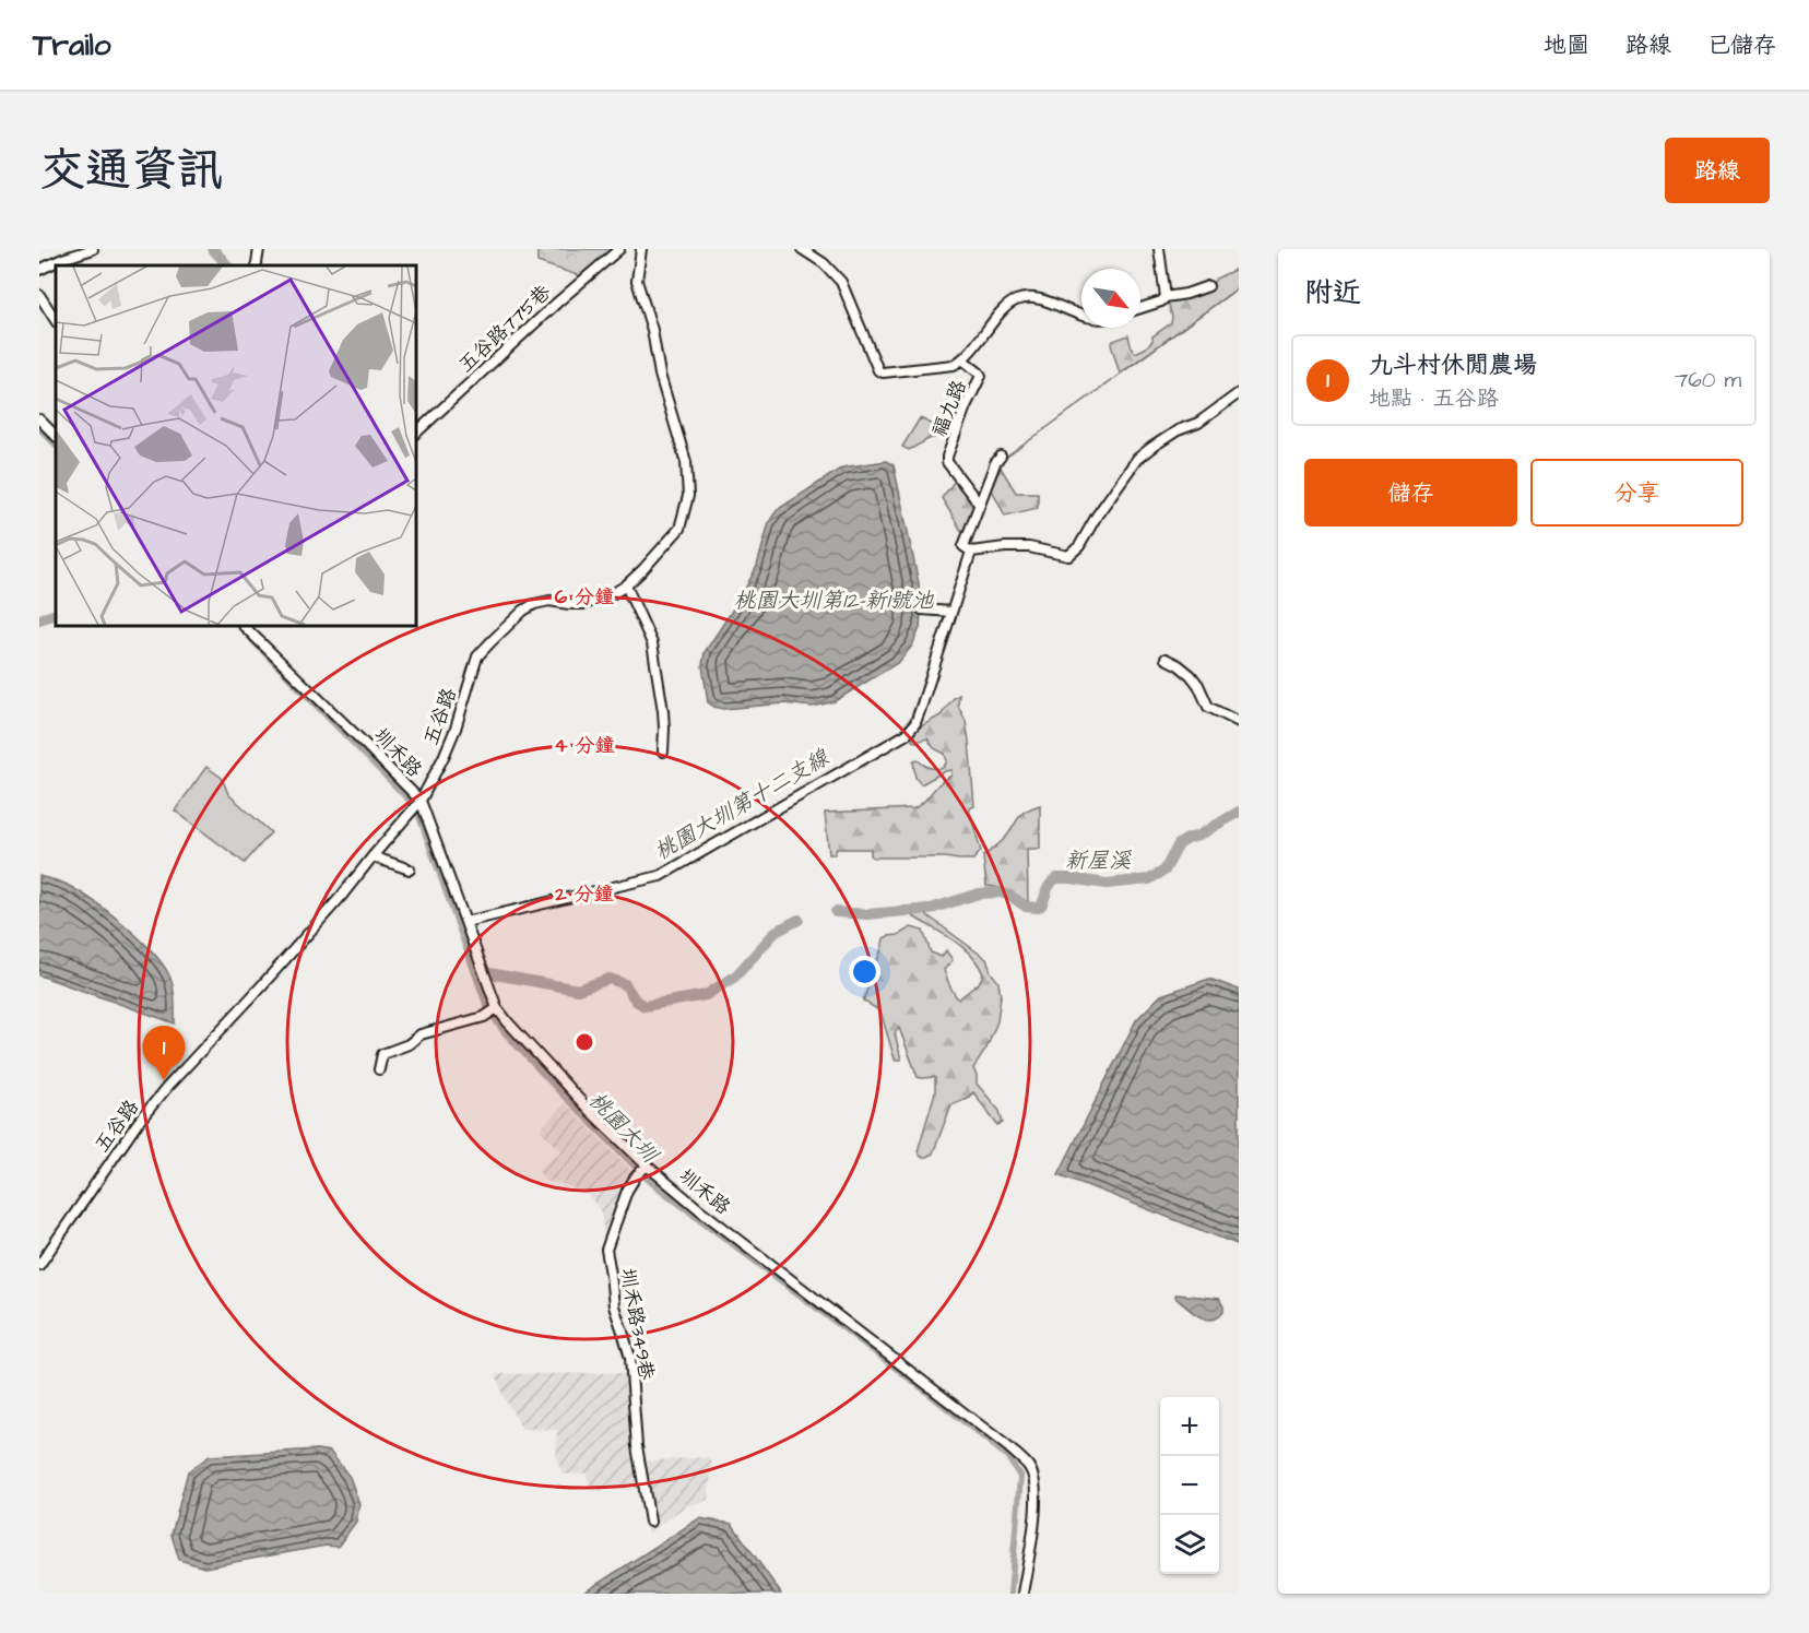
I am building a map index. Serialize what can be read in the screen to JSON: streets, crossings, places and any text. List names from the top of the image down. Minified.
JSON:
{"streets":{"street":["五谷路775巷","福九路","五谷路","圳禾路","圳禾路349巷"]},"crossings":[["五谷路","圳禾路"],["圳禾路","圳禾路349巷"]],"water":["桃園大圳第12-新1號池","桃園大圳第十二支線","新屋溪","桃園大圳"],"north":"bottom right","page":{"header":"Trailo","nav":["地圖","路線","已儲存"],"title":"交通資訊","buttons":["路線",["儲存","分享"]],"heading":"附近","list":[{"mark":"1","name":"九斗村休閒農場","note":"地點 · 五谷路","value":"760 m"}],"pins":"1","map_buttons":["+","−"]},"rings":["6 分鐘","4 分鐘","2 分鐘"]}
